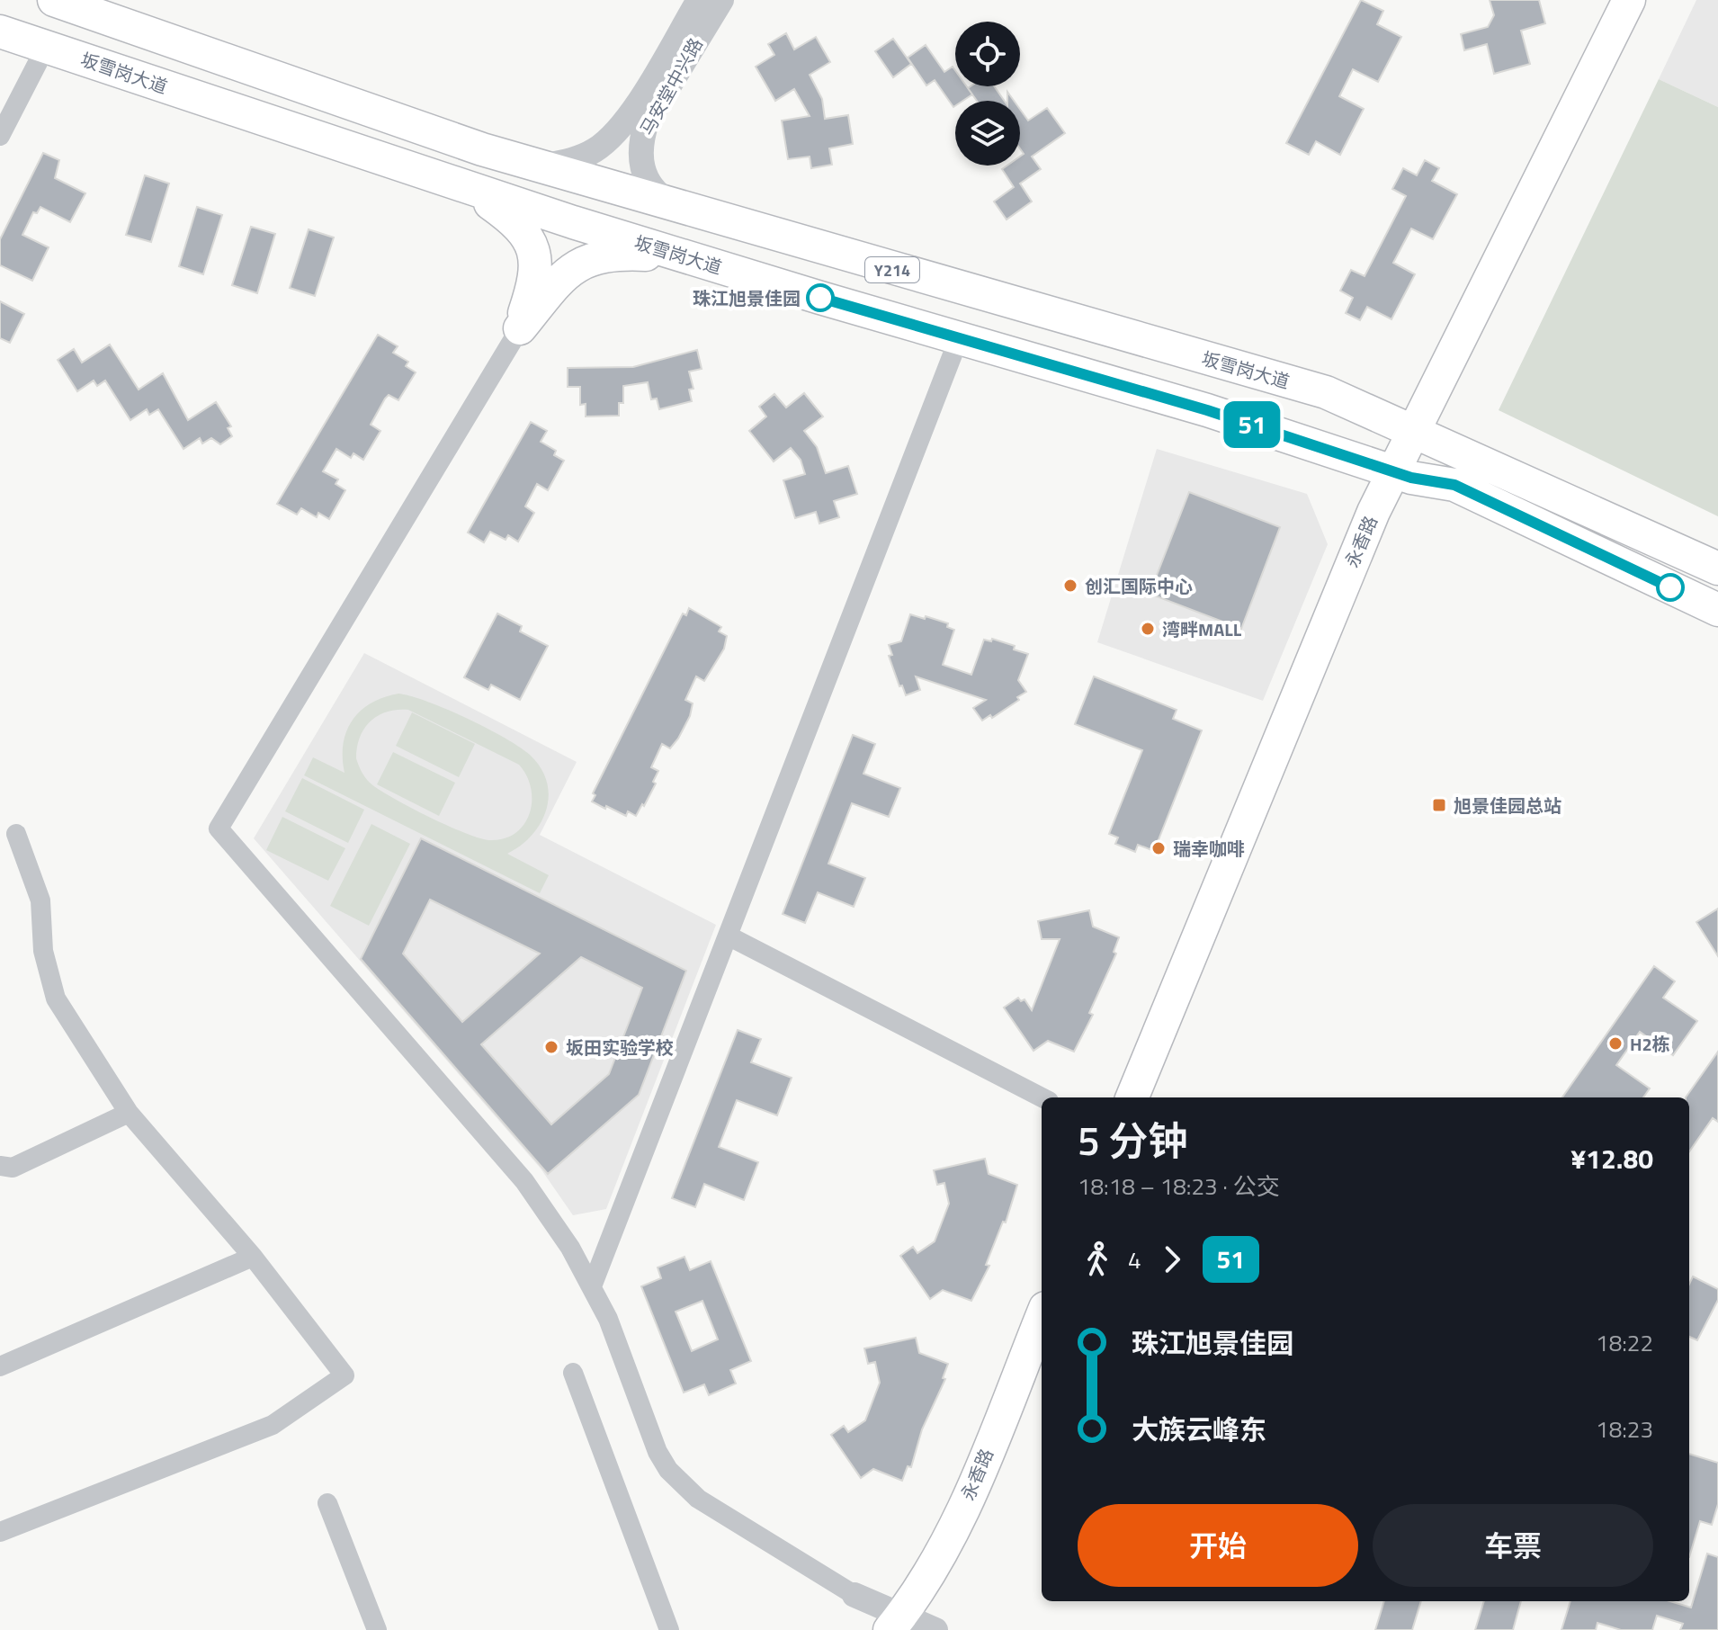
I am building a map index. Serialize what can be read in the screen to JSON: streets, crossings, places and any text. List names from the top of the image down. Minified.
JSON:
{"streets":{"main road":["坂雪岗大道","Y214","永香路"],"street":["马安堂中兴路"]},"crossings":[["坂雪岗大道","马安堂中兴路"],["坂雪岗大道","永香路"]],"places":{"other":["珠江旭景佳园","创汇国际中心","湾畔MALL","瑞幸咖啡","H2栋","坂田实验学校"],"transit":["旭景佳园总站"]},"lines":["bus line 51"],"page":{"on_map":"51","heading":["5 分钟","18:18 – 18:23 · 公交","¥12.80"],"legs":["4","51"],"list":[{"name":"珠江旭景佳园","value":"18:22"},{"name":"大族云峰东","value":"18:23"}],"buttons":["开始","车票"]}}
